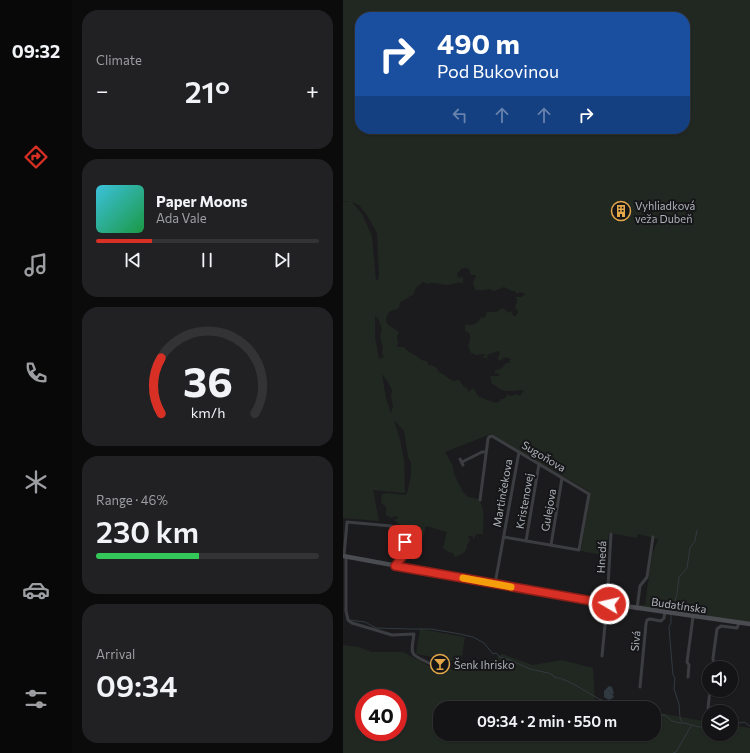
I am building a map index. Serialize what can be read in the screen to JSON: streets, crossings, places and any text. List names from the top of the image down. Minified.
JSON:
{"streets":{"street":["Sugoňova","Martinčekova","Kristenovej","Gulejova","Hnedá","Budatínska","Sivá"]},"crossings":[["Sugoňova","Martinčekova"],["Sugoňova","Kristenovej"],["Sugoňova","Gulejova"],["Martinčekova","Budatínska"],["Hnedá","Budatínska"],["Budatínska","Sivá"]],"places":{"building":["Vyhliadková veža Dubeň"],"bar":["Šenk Ihrisko"]},"page":{"tabs":"09:32","tile":["Climate",["Range · 46%","230 km"],["Arrival","09:34"]],"turn":["490 m","Pod Bukovinou"],"heat":["−","21°","+"],"song":["Paper Moons","Ada Vale"],"limit":"40","trip":"09:34 · 2 min · 550 m","gauge":["36","km/h"]}}
